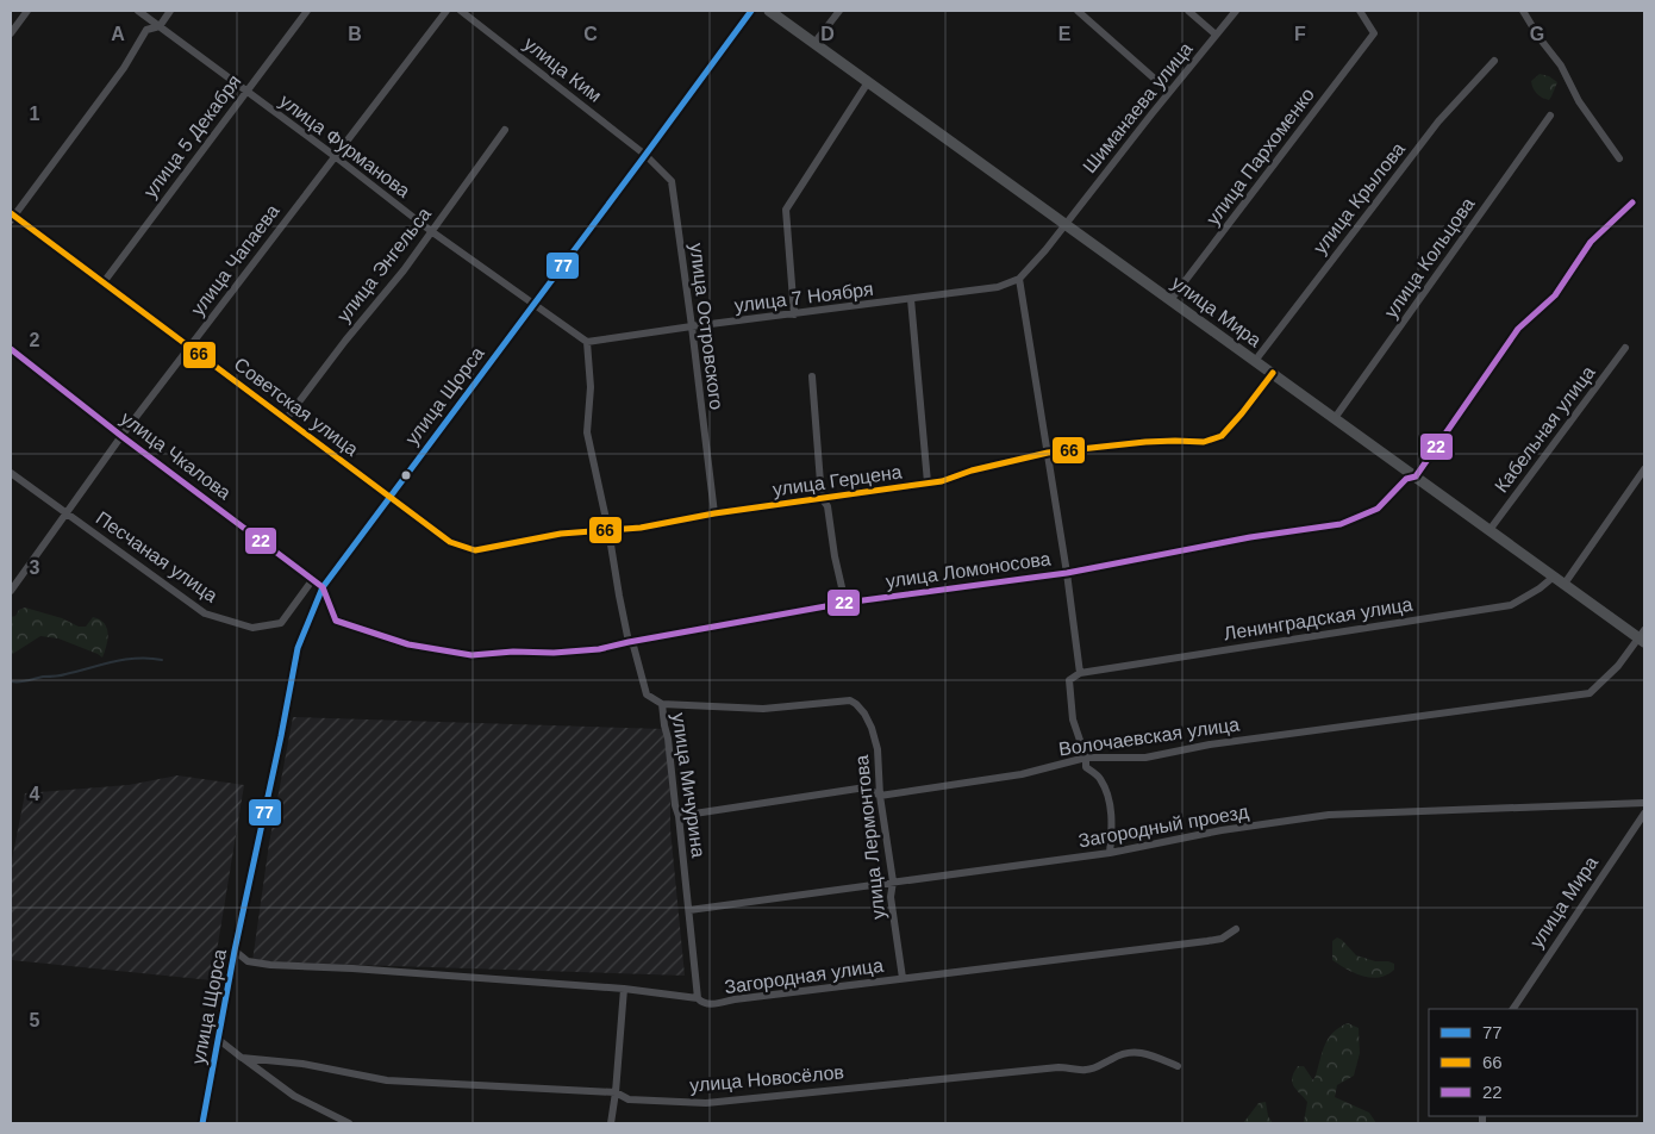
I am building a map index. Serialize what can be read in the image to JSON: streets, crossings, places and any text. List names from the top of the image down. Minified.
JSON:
{"streets":{"main road":["улица Мира"],"street":["улица Ким","Шиманаева улица","улица 5 Декабря","улица Фурманова","улица Пархоменко","улица Крылова","улица Кольцова","улица Чапаева","улица Энгельса","улица 7 Ноября","улица Островского","улица Щорса","Советская улица","Кабельная улица","улица Чкалова","улица Герцена","Песчаная улица","улица Ломоносова","Ленинградская улица","Волочаевская улица","улица Мичурина","Загородный проезд","улица Лермонтова","Загородная улица","улица Новосёлов"]},"crossings":[["улица Ким","улица Островского"],["улица Ким","улица Щорса"],["Шиманаева улица","улица 7 Ноября"],["Шиманаева улица","улица Мира"],["улица 5 Декабря","улица Фурманова"],["улица 5 Декабря","Советская улица"],["улица Фурманова","улица Чапаева"],["улица Фурманова","улица Энгельса"],["улица Фурманова","улица Щорса"],["улица Пархоменко","улица Мира"],["улица Крылова","улица Мира"],["улица Кольцова","улица Мира"],["улица Чапаева","Советская улица"],["улица Чапаева","улица Чкалова"],["улица Чапаева","Песчаная улица"],["улица Энгельса","Советская улица"],["улица 7 Ноября","улица Мира"],["улица 7 Ноября","улица Островского"],["улица 7 Ноября","улица Мичурина"],["улица Мира","Кабельная улица"],["улица Мира","улица Герцена"],["улица Мира","улица Ломоносова"],["улица Мира","Ленинградская улица"],["улица Мира","Волочаевская улица"],["улица Островского","улица Щорса"],["улица Островского","улица Герцена"],["улица Щорса","Советская улица"],["улица Щорса","улица Чкалова"],["улица Щорса","улица Герцена"],["улица Щорса","улица Ломоносова"],["улица Щорса","Загородная улица"],["Советская улица","улица Герцена"],["улица Чкалова","Песчаная улица"],["улица Чкалова","улица Ломоносова"],["улица Герцена","улица Мичурина"],["улица Ломоносова","улица Мичурина"],["Волочаевская улица","улица Мичурина"],["Волочаевская улица","улица Лермонтова"],["улица Мичурина","Загородный проезд"],["улица Мичурина","улица Лермонтова"],["улица Мичурина","Загородная улица"],["Загородный проезд","улица Лермонтова"],["улица Лермонтова","Загородная улица"]],"lines":["transit line 77","transit line 22","transit line 66"],"legend":["77","66","22"],"grid":{"columns":["A","B","C","D","E","F","G"],"rows":["1","2","3","4","5"]}}
